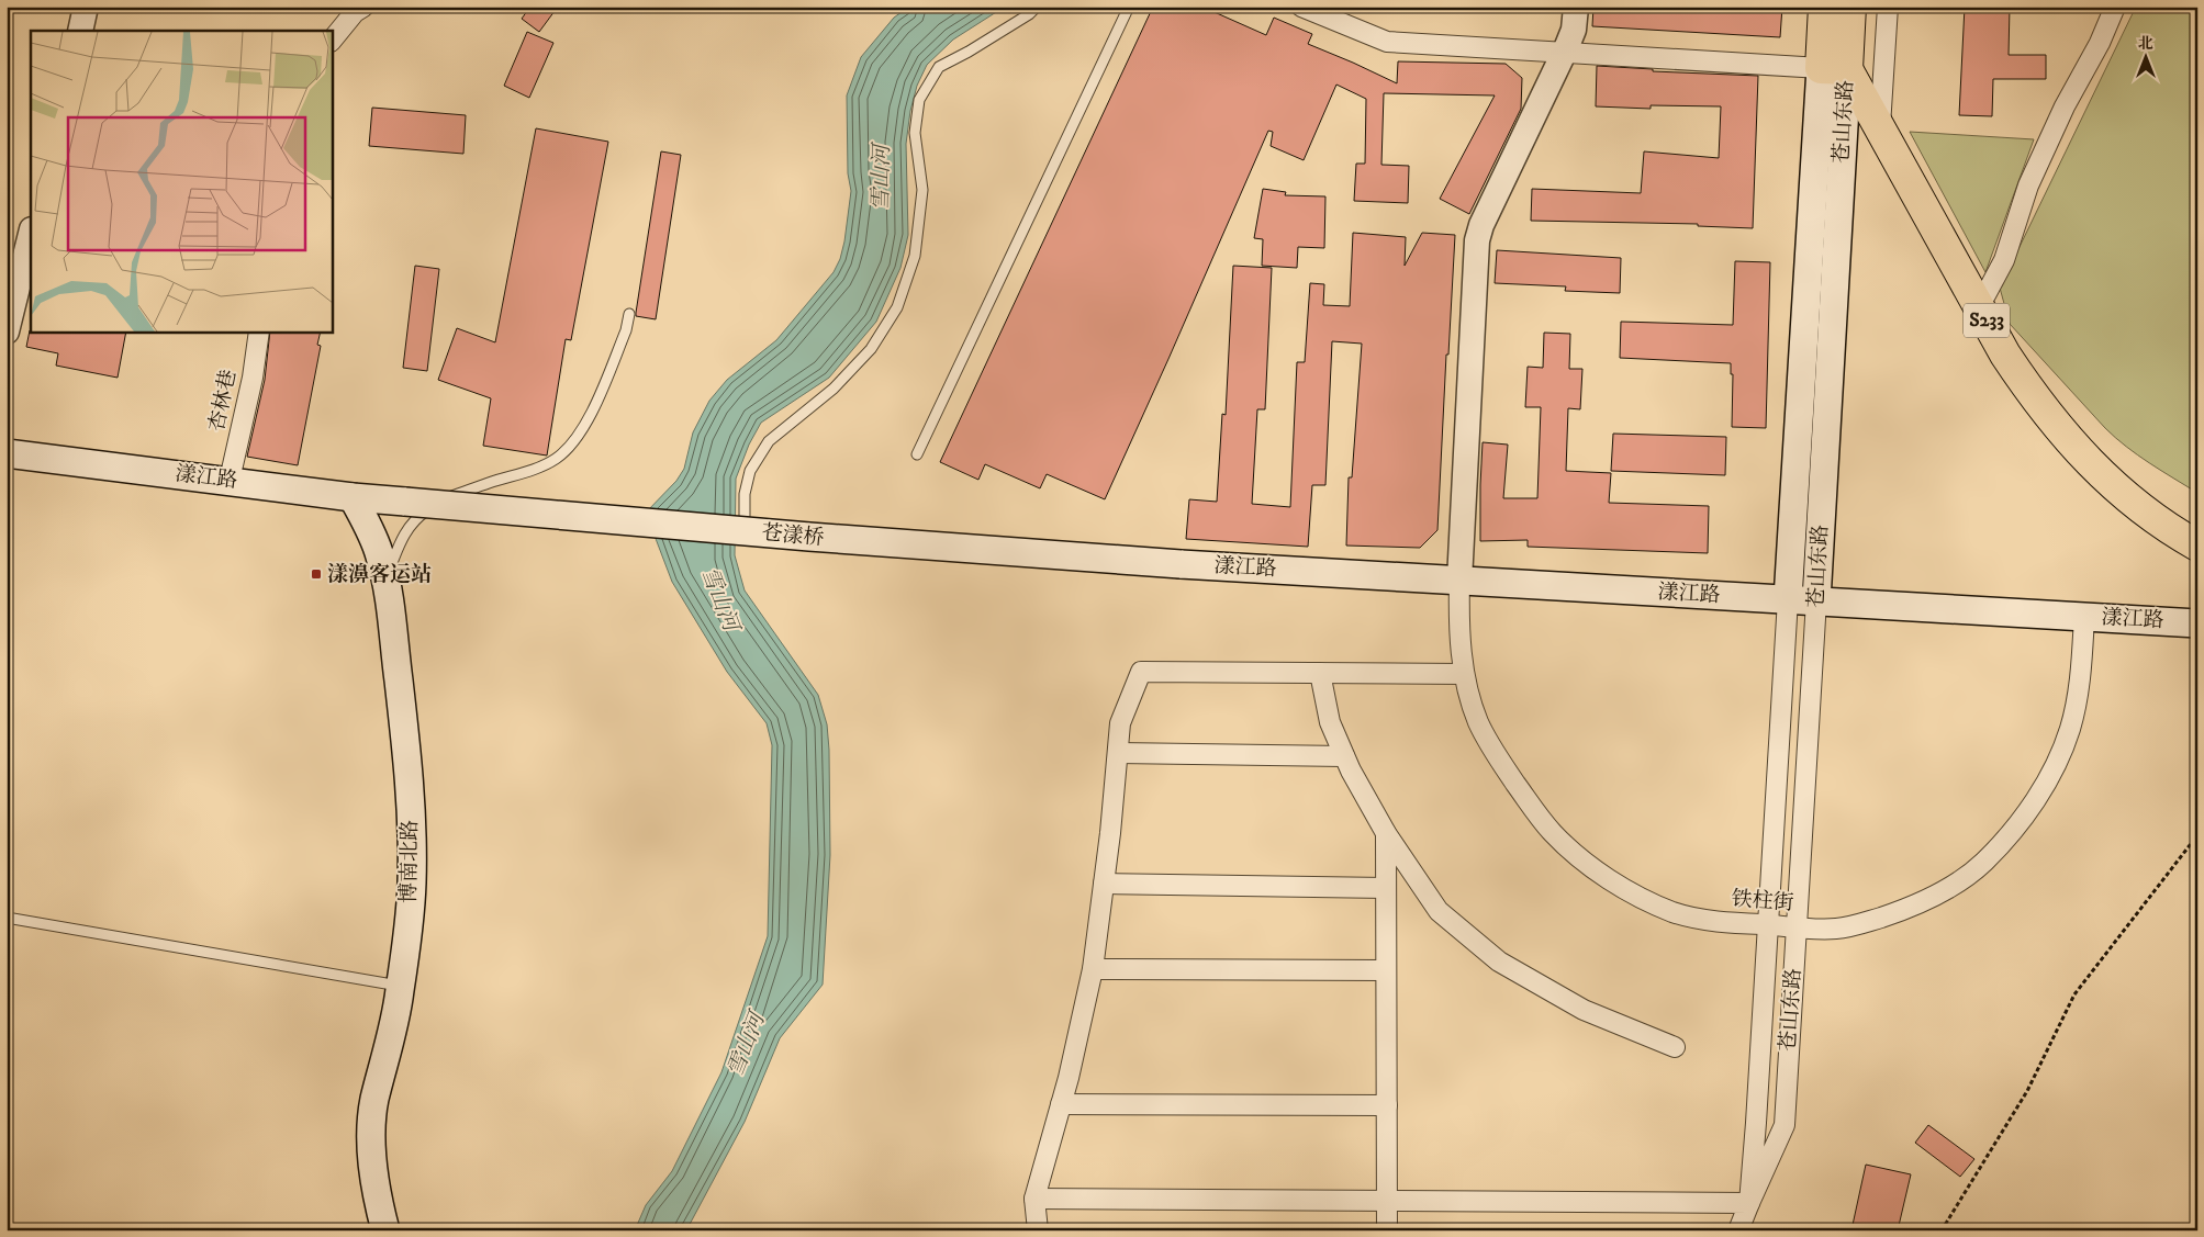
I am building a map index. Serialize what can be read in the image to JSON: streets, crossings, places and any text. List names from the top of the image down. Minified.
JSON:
{"streets":{"main road":["苍山东路","S233","漾江路","苍漾桥","博南北路"],"street":["杏林巷","铁柱街"]},"crossings":[["苍山东路","S233"],["苍山东路","漾江路"],["苍山东路","铁柱街"],["杏林巷","漾江路"],["漾江路","苍漾桥"],["漾江路","博南北路"],["漾江路","铁柱街"]],"water":["雪山河"],"places":{"transit":["漾濞客运站"]},"north":"top"}
